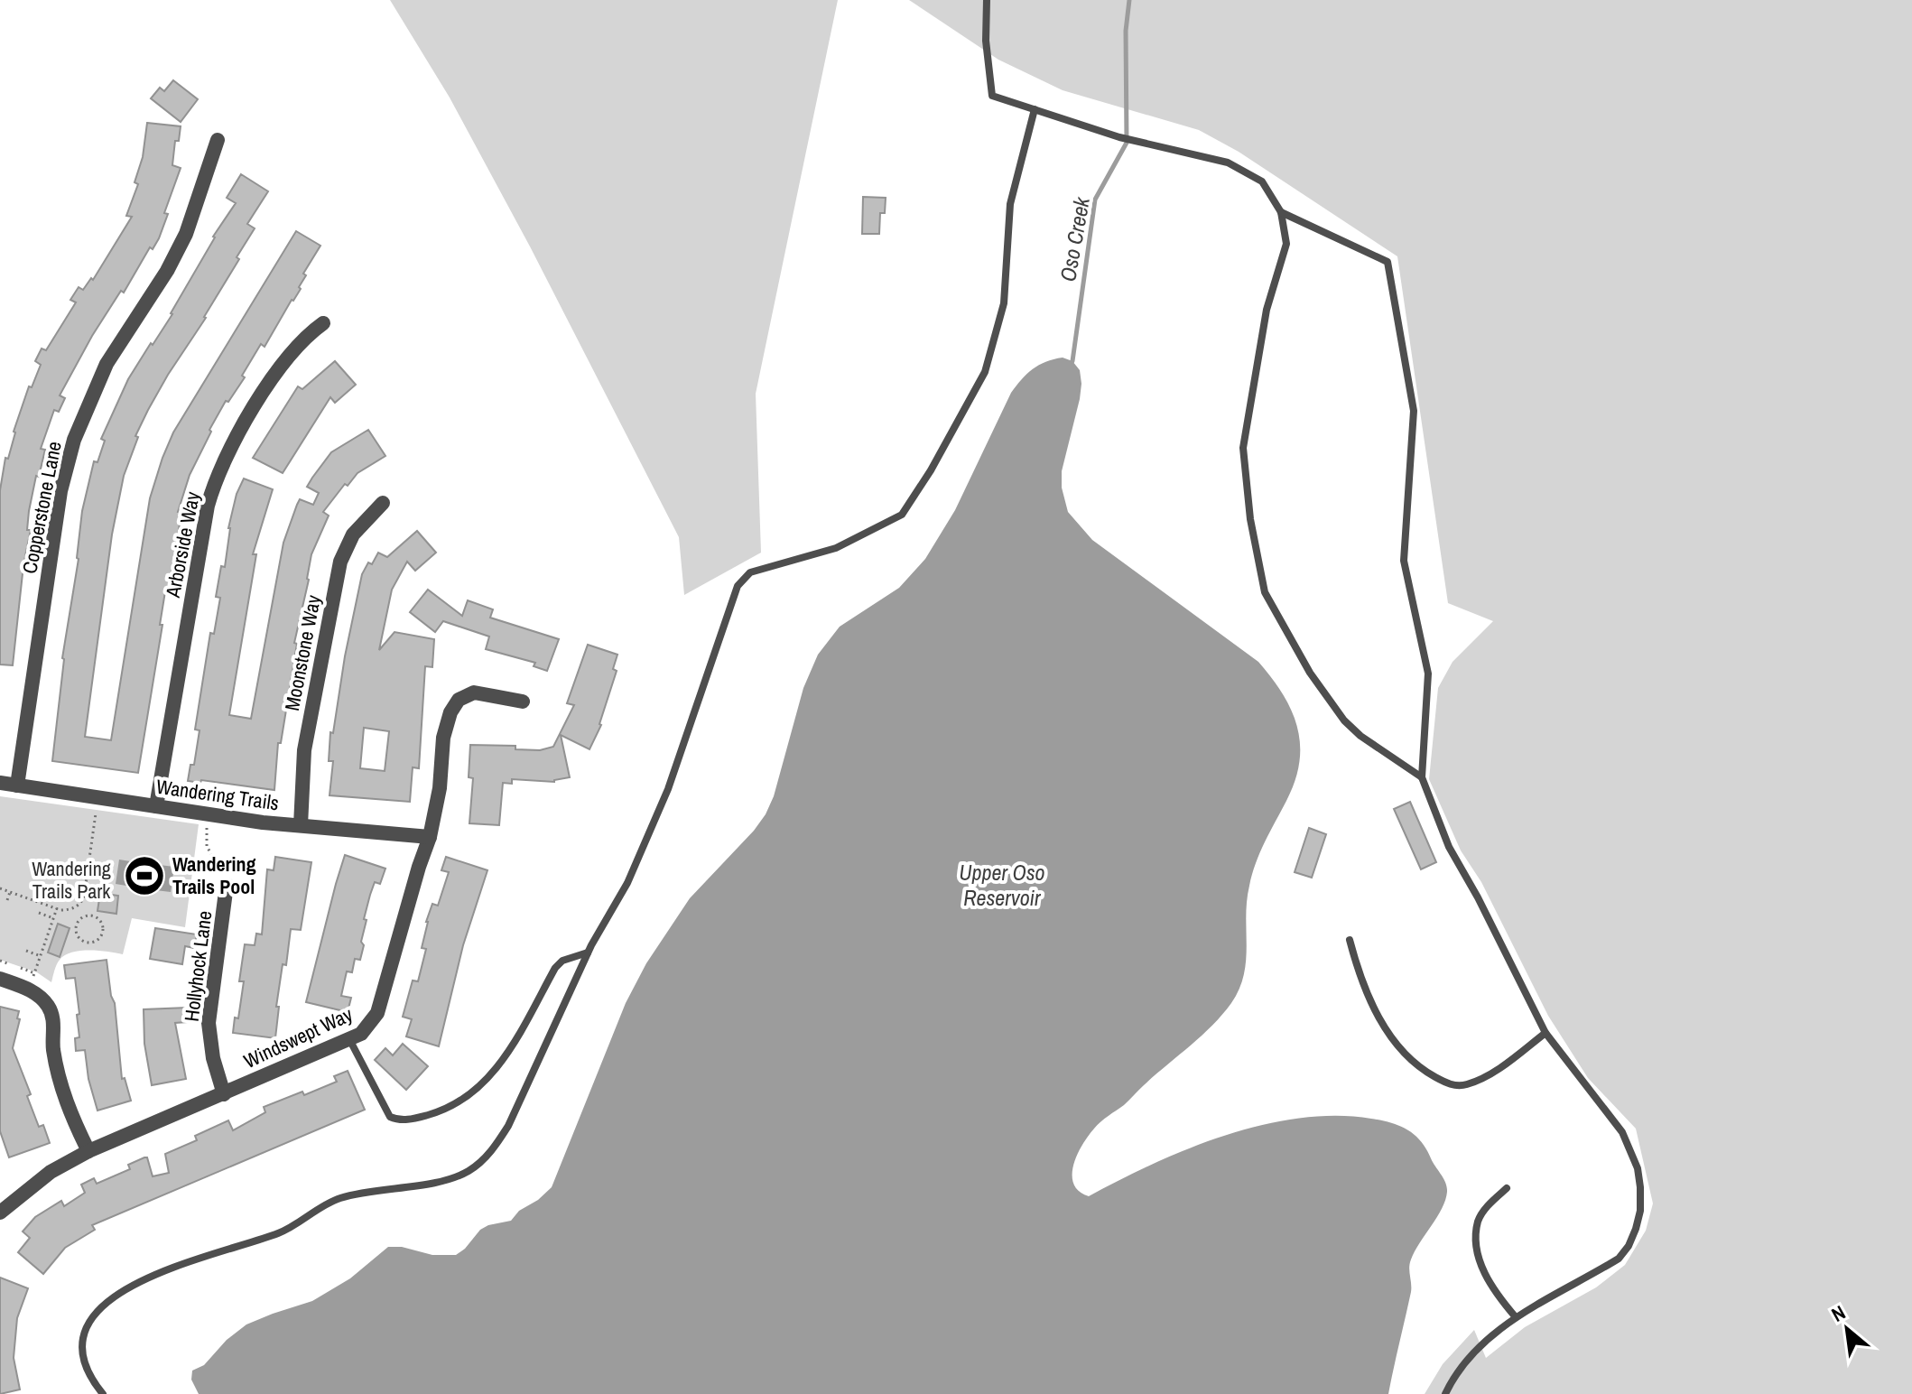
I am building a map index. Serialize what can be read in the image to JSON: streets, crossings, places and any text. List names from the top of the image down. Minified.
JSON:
{"streets":{"street":["Copperstone Lane","Arborside Way","Moonstone Way","Wandering Trails","Hollyhock Lane","Windswept Way"]},"crossings":[["Copperstone Lane","Wandering Trails"],["Arborside Way","Wandering Trails"],["Moonstone Way","Wandering Trails"],["Wandering Trails","Windswept Way"],["Hollyhock Lane","Windswept Way"]],"water":["Oso Creek","Upper Oso Reservoir"],"parks":["Wandering Trails Park"],"places":{"sports":["Wandering Trails Pool"]},"north":"top left"}
